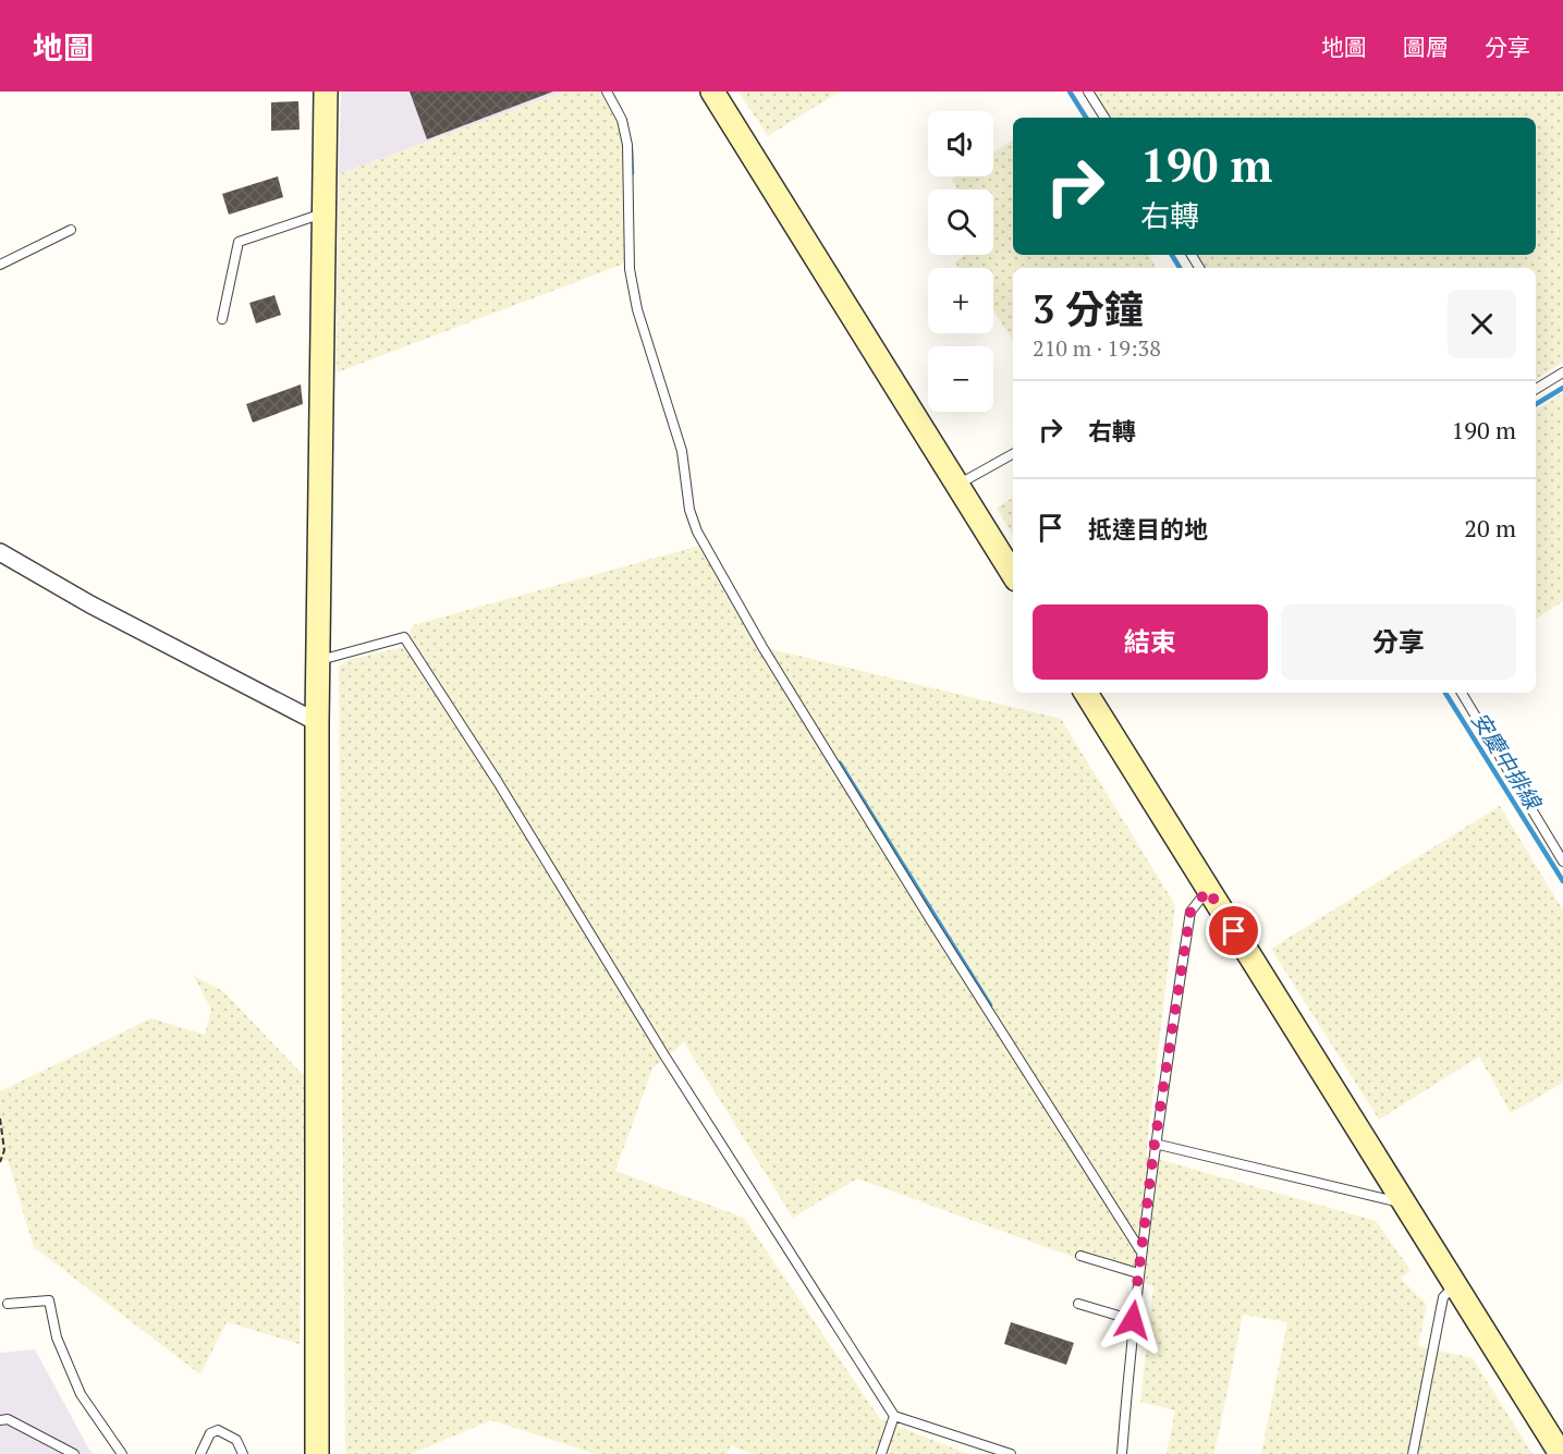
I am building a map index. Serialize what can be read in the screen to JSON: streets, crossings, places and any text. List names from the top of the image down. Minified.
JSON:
{"water":["安慶中排線"],"page":{"header":"地圖","nav":["地圖","圖層","分享"],"map_buttons":["+","−"],"turn":["190 m","右轉"],"heading":["3 分鐘","210 m · 19:38"],"list":[{"name":"右轉","value":"190 m"},{"name":"抵達目的地","value":"20 m"}],"buttons":["結束","分享"]}}
